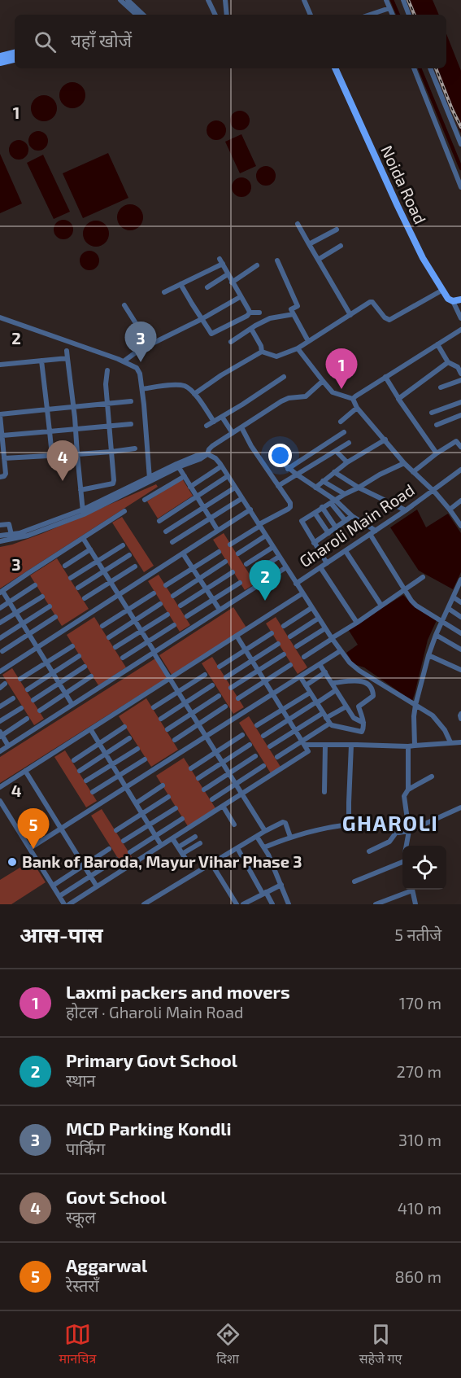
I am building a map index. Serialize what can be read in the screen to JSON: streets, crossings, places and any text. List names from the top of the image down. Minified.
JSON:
{"streets":{"main road":["Noida Road"],"street":["Gharoli Main Road"]},"districts":["GHAROLI"],"places":["Bank of Baroda, Mayur Vihar Phase 3"],"page":{"search":"यहाँ खोजें","pins":["3","1","4","2","5"],"heading":["आस-पास","5 नतीजे"],"list":[{"mark":"1","name":"Laxmi packers and movers","note":"होटल · Gharoli Main Road","value":"170 m"},{"mark":"2","name":"Primary Govt School","note":"स्थान","value":"270 m"},{"mark":"3","name":"MCD Parking Kondli","note":"पार्किंग","value":"310 m"},{"mark":"4","name":"Govt School","note":"स्कूल","value":"410 m"},{"mark":"5","name":"Aggarwal","note":"रेस्तराँ","value":"860 m"}],"nav":["मानचित्र","दिशा","सहेजे गए"]},"grid":{"rows":["1","2","3","4"]}}
